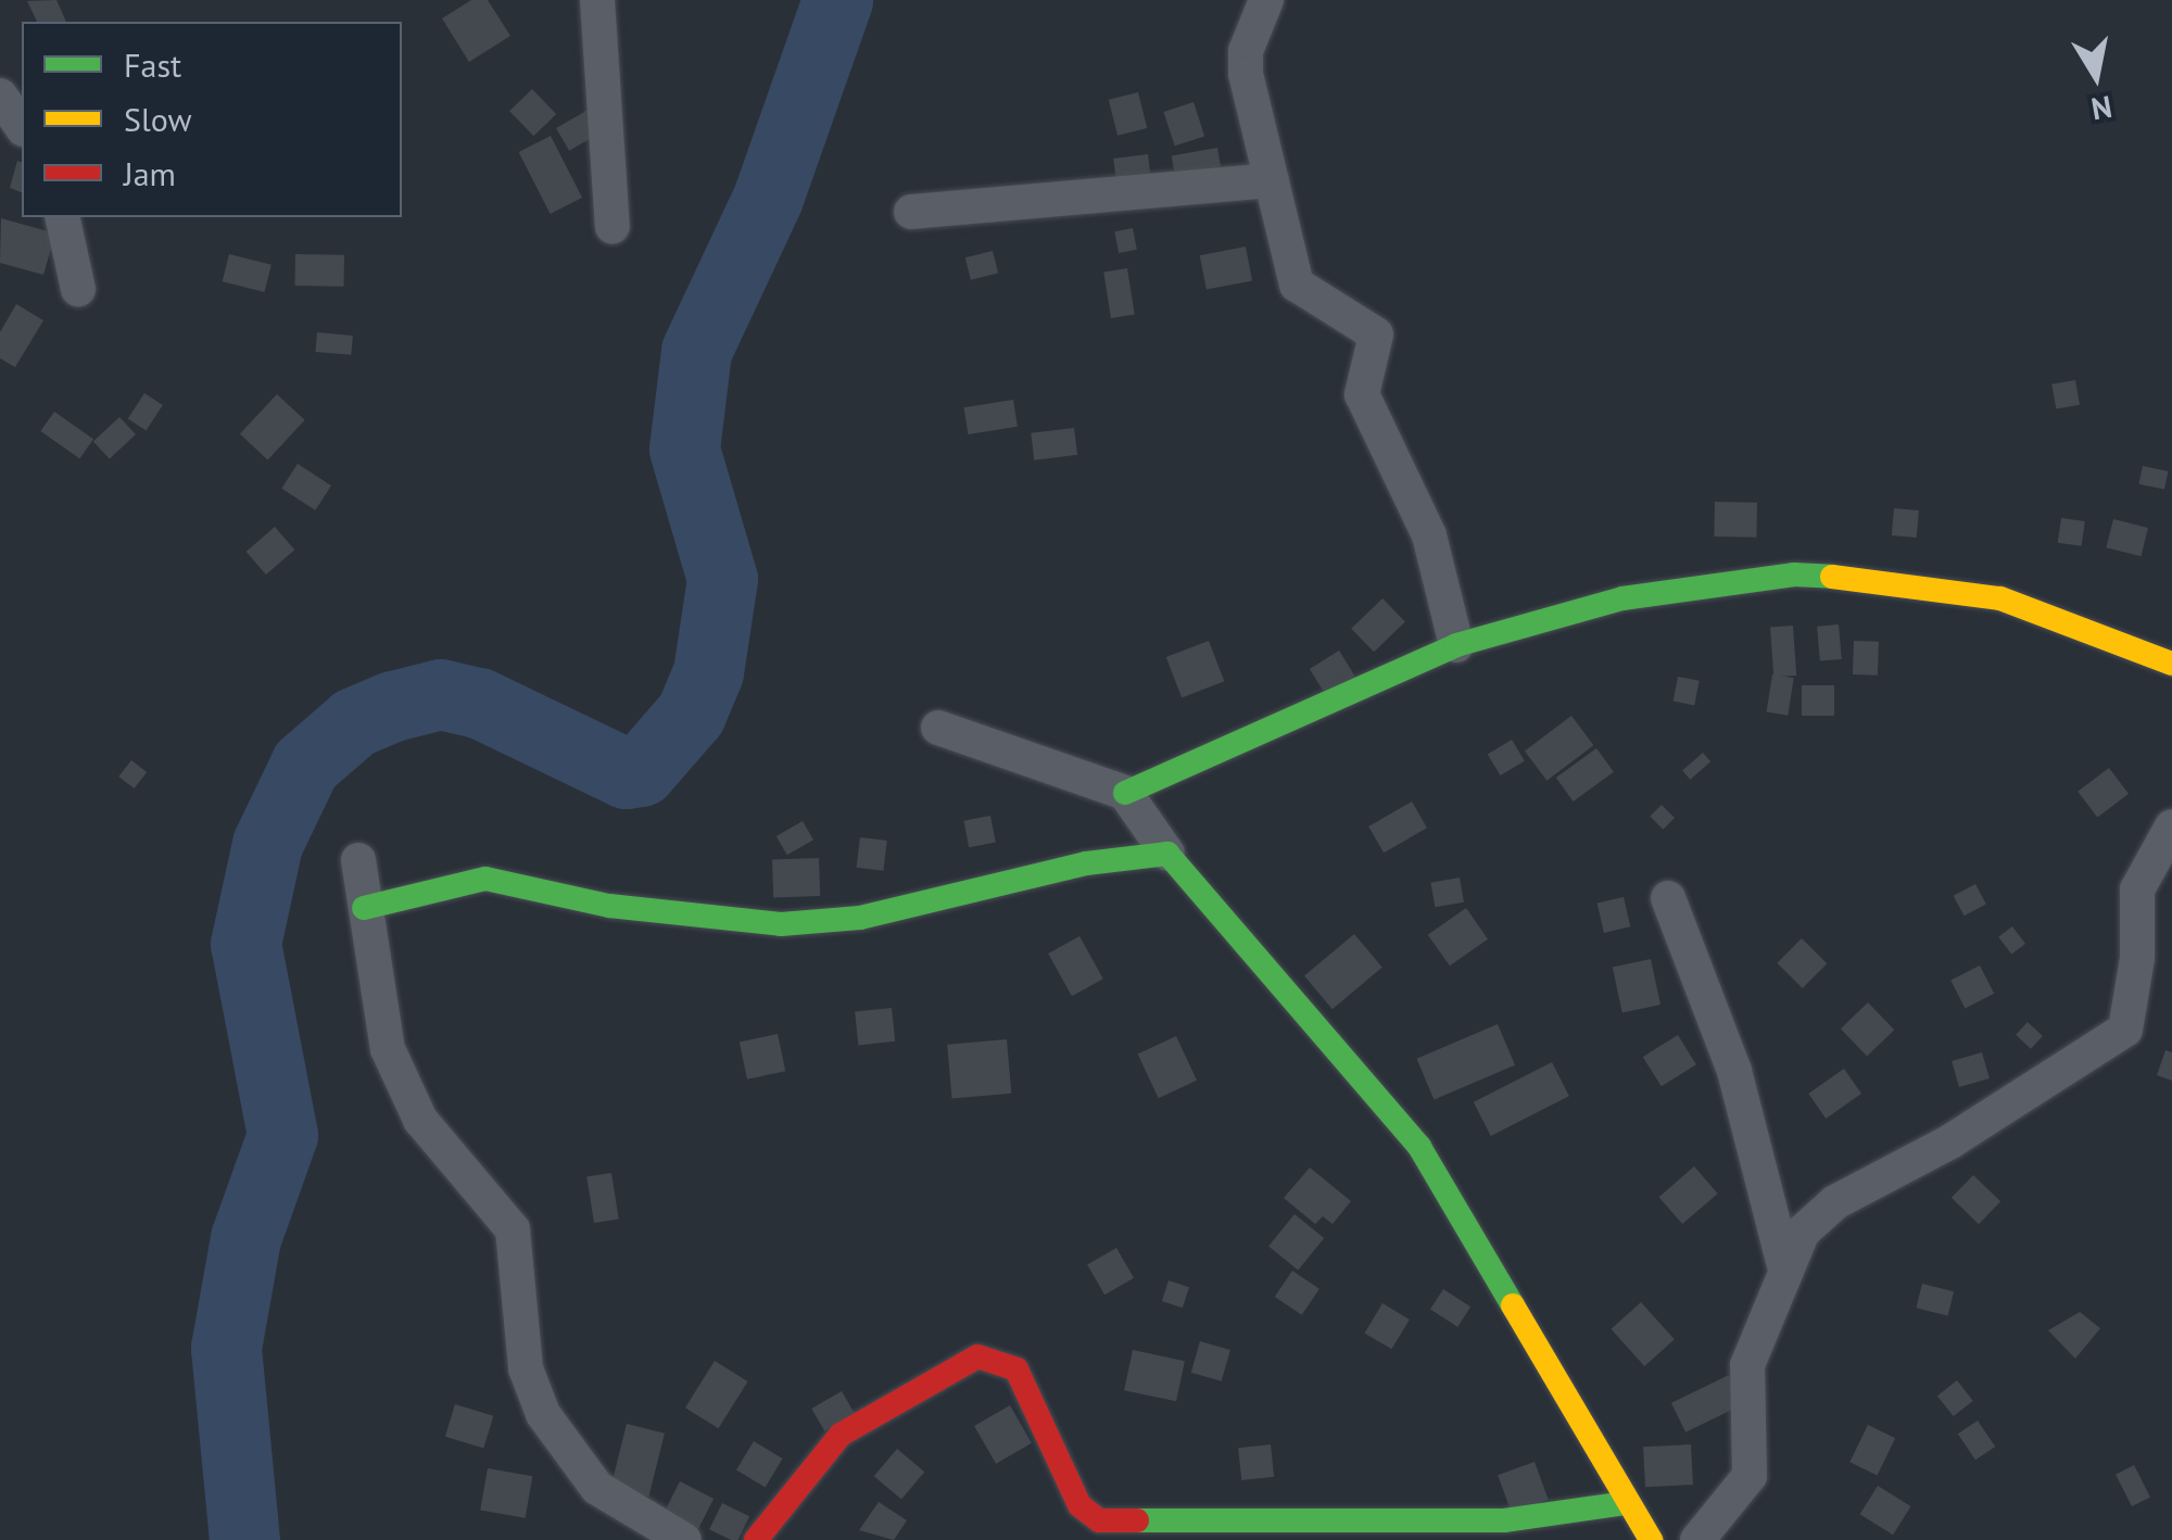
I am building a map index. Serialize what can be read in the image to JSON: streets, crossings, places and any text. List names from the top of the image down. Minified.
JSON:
{"legend":["Fast","Slow","Jam"],"north":"bottom"}
